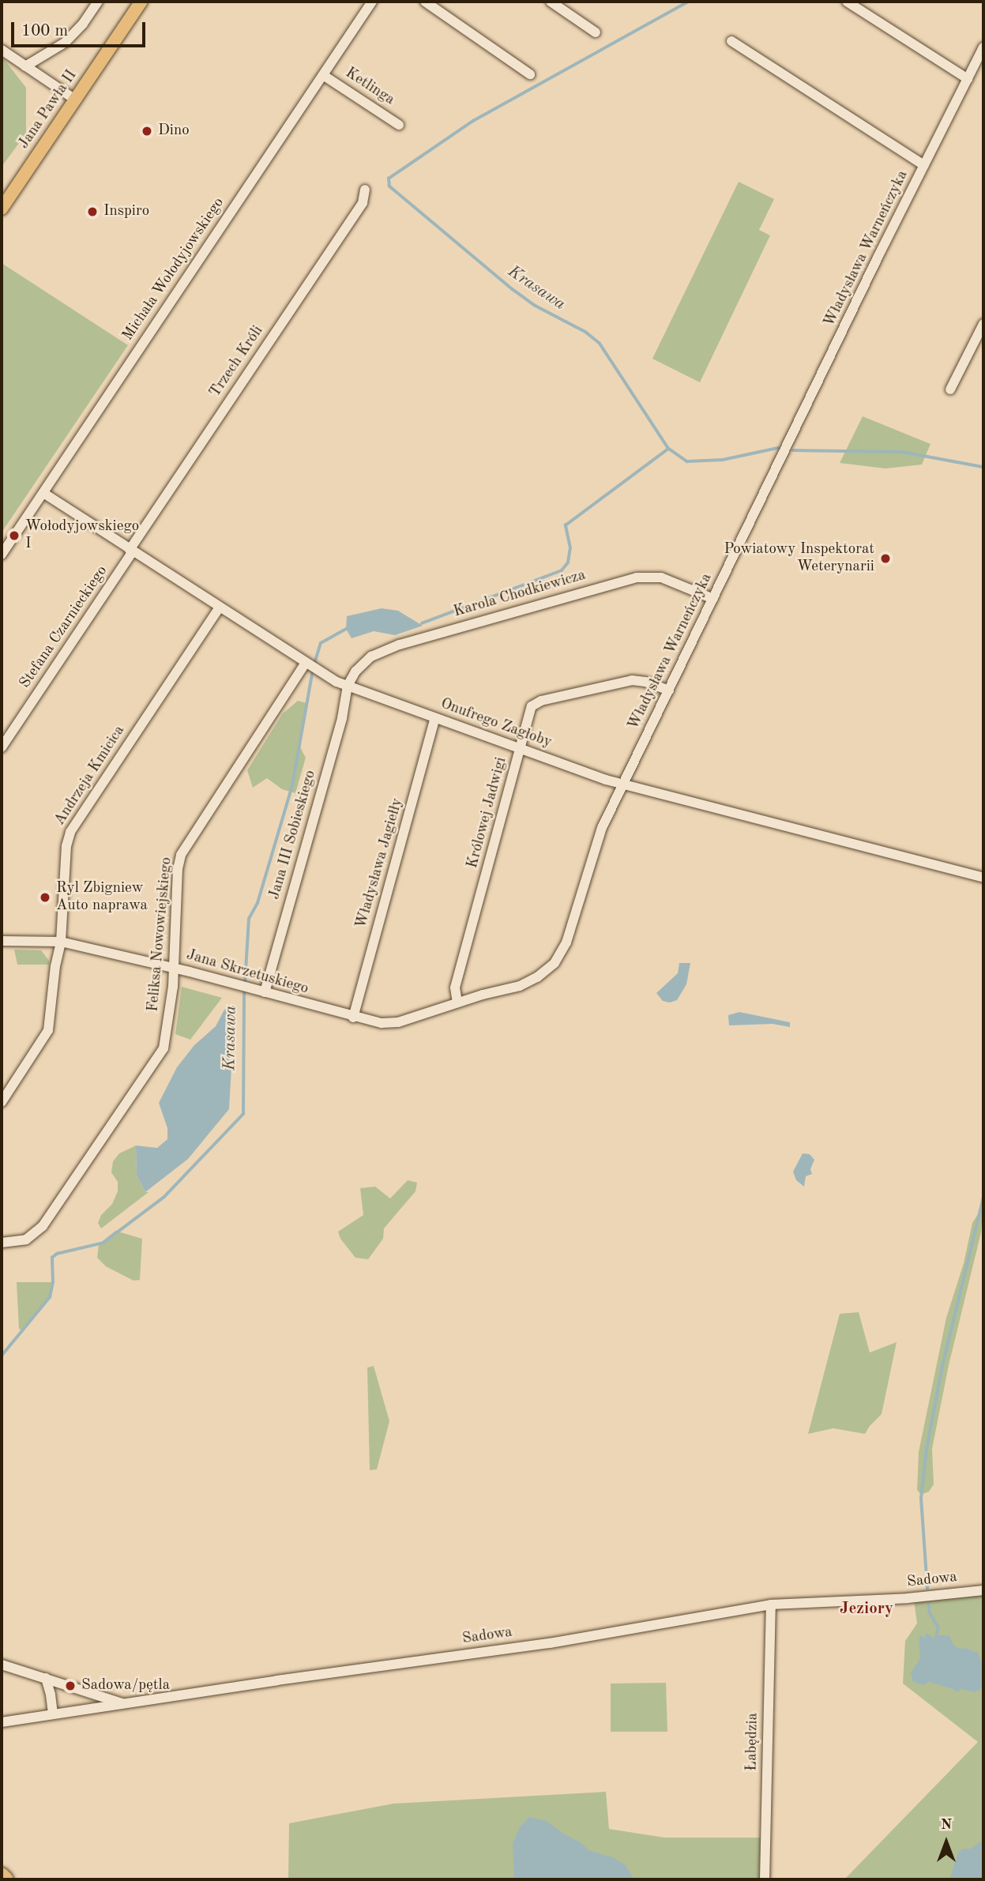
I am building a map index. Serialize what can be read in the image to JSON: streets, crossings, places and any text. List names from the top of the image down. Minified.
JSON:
{"streets":{"main road":["Jana Pawła II"],"street":["Ketlinga","Władysława Warneńczyka","Michała Wołodyjowskiego","Trzech Króli","Karola Chodkiewicza","Stefana Czarnieckiego","Onufrego Zagłoby","Andrzeja Kmicica","Królowej Jadwigi","Jana III Sobieskiego","Władysława Jagiełły","Feliksa Nowowiejskiego","Jana Skrzetuskiego","Sadowa","Łabędzia"]},"crossings":[["Ketlinga","Michała Wołodyjowskiego"],["Władysława Warneńczyka","Karola Chodkiewicza"],["Władysława Warneńczyka","Onufrego Zagłoby"],["Władysława Warneńczyka","Królowej Jadwigi"],["Władysława Warneńczyka","Władysława Jagiełły"],["Władysława Warneńczyka","Jana Skrzetuskiego"],["Michała Wołodyjowskiego","Onufrego Zagłoby"],["Trzech Króli","Stefana Czarnieckiego"],["Trzech Króli","Onufrego Zagłoby"],["Karola Chodkiewicza","Onufrego Zagłoby"],["Karola Chodkiewicza","Jana III Sobieskiego"],["Stefana Czarnieckiego","Onufrego Zagłoby"],["Onufrego Zagłoby","Andrzeja Kmicica"],["Onufrego Zagłoby","Królowej Jadwigi"],["Onufrego Zagłoby","Jana III Sobieskiego"],["Onufrego Zagłoby","Władysława Jagiełły"],["Onufrego Zagłoby","Feliksa Nowowiejskiego"],["Andrzeja Kmicica","Jana Skrzetuskiego"],["Jana III Sobieskiego","Jana Skrzetuskiego"],["Władysława Jagiełły","Jana Skrzetuskiego"],["Feliksa Nowowiejskiego","Jana Skrzetuskiego"],["Sadowa","Łabędzia"]],"districts":["Jeziory"],"water":["Krasawa"],"places":["Dino","Inspiro","Wołodyjowskiego I","Powiatowy Inspektorat Weterynarii","Ryl Zbigniew Auto naprawa","Sadowa/pętla"],"scale_bar":"100 m","north":"top"}
